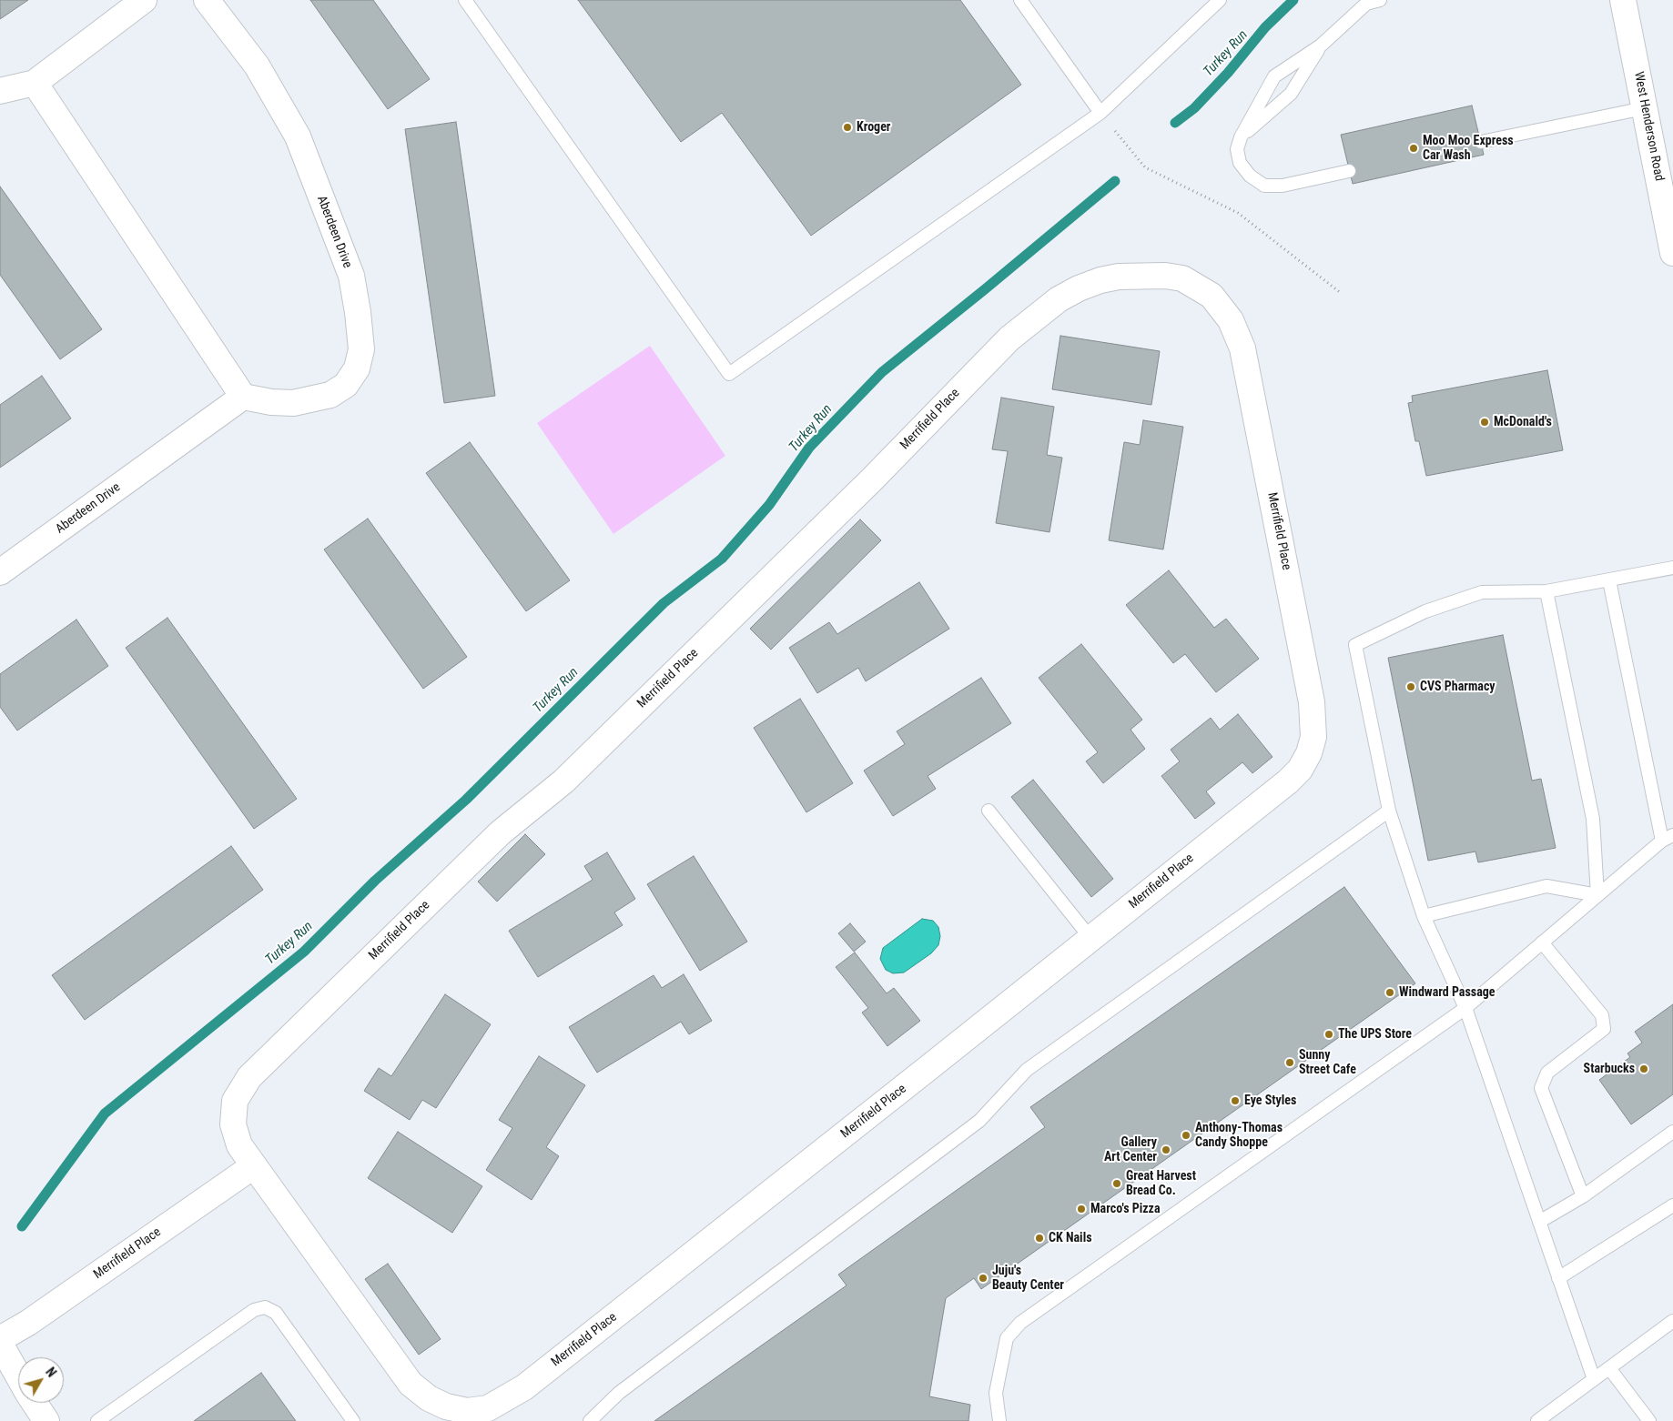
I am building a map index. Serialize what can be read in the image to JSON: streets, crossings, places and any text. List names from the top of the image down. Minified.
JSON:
{"streets":{"street":["West Henderson Road","Aberdeen Drive","Merrifield Place"]},"water":["Turkey Run"],"places":["Kroger","Moo Moo Express Car Wash","McDonald's","CVS Pharmacy","Windward Passage","The UPS Store","Sunny Street Cafe","Starbucks","Eye Styles","Anthony-Thomas Candy Shoppe","Gallery Art Center","Great Harvest Bread Co.","Marco's Pizza","CK Nails","Juju's Beauty Center"],"north":"top right"}
